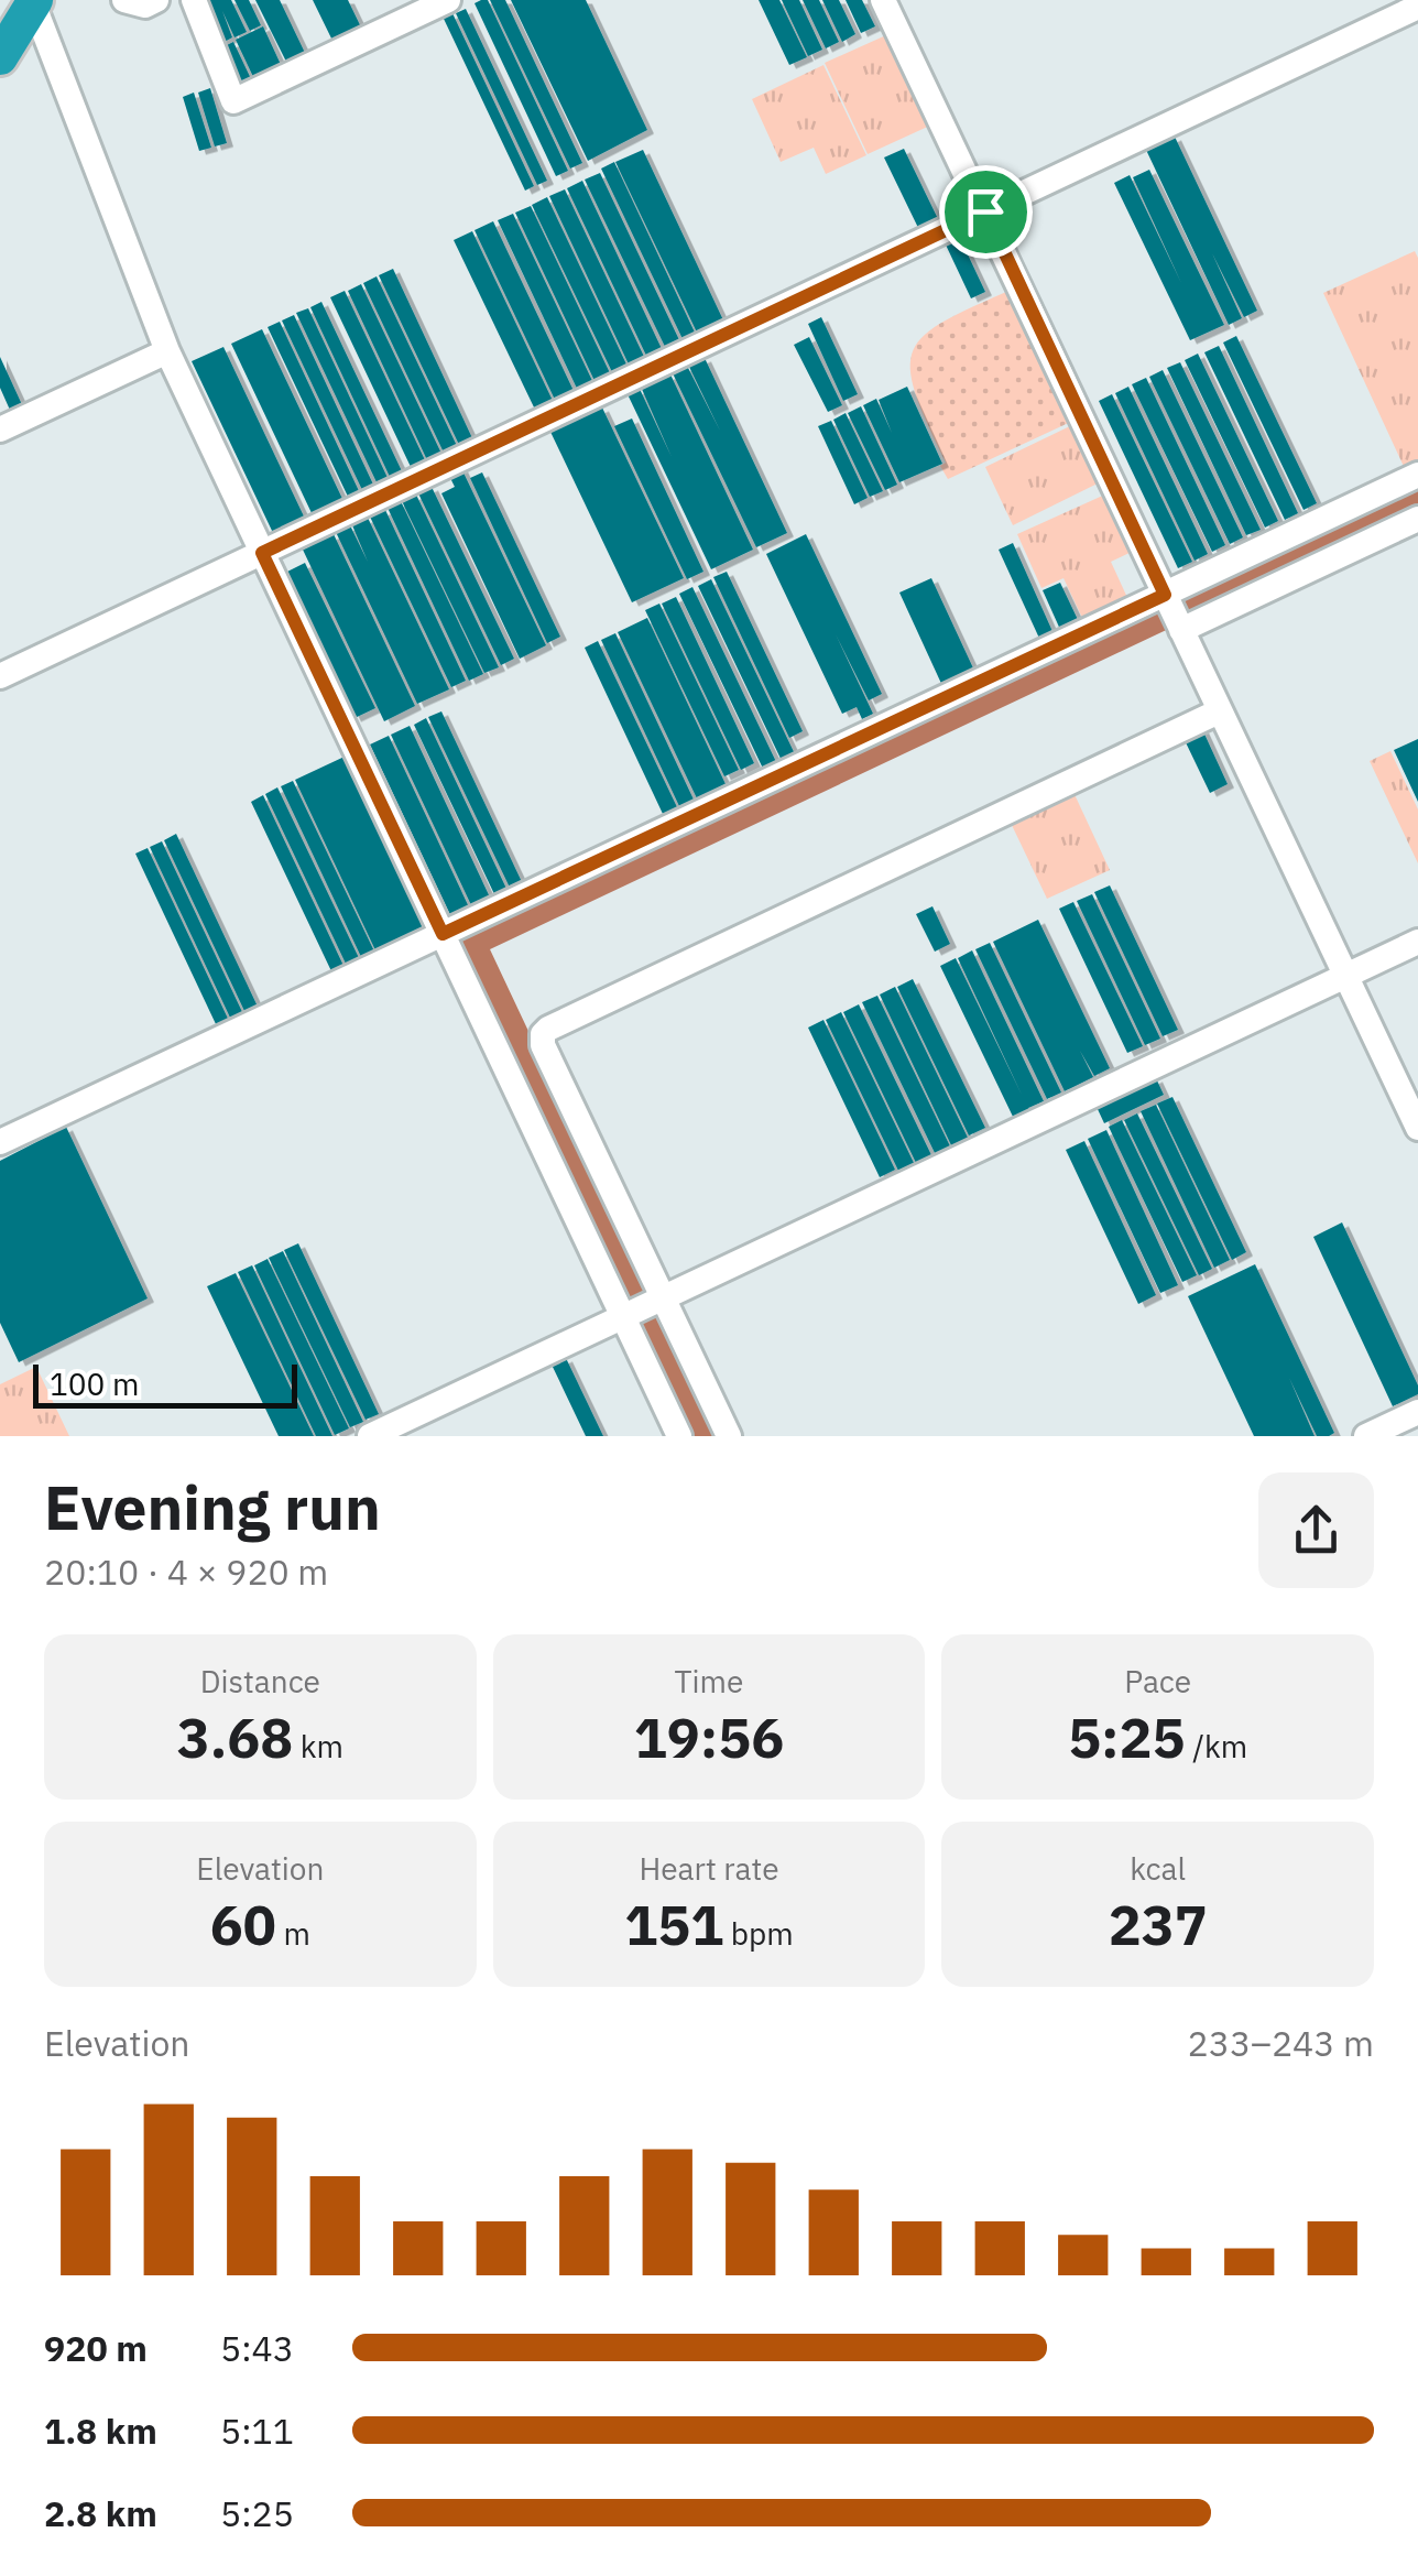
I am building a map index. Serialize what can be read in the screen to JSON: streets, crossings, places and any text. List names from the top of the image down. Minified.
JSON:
{"scale_bar":"100 m","page":{"scale":"100 m","heading":["Evening run","20:10 · 4 × 920 m"],"stats":[["Distance","3.68 km"],["Time","19:56"],["Pace","5:25 /km"],["Elevation","60 m"],["Heart rate","151 bpm"],["kcal","237"]],"chart":["Elevation","233–243 m"],"list":[{"name":"920 m","note":"5:43"},{"name":"1.8 km","note":"5:11"},{"name":"2.8 km","note":"5:25"}]}}
